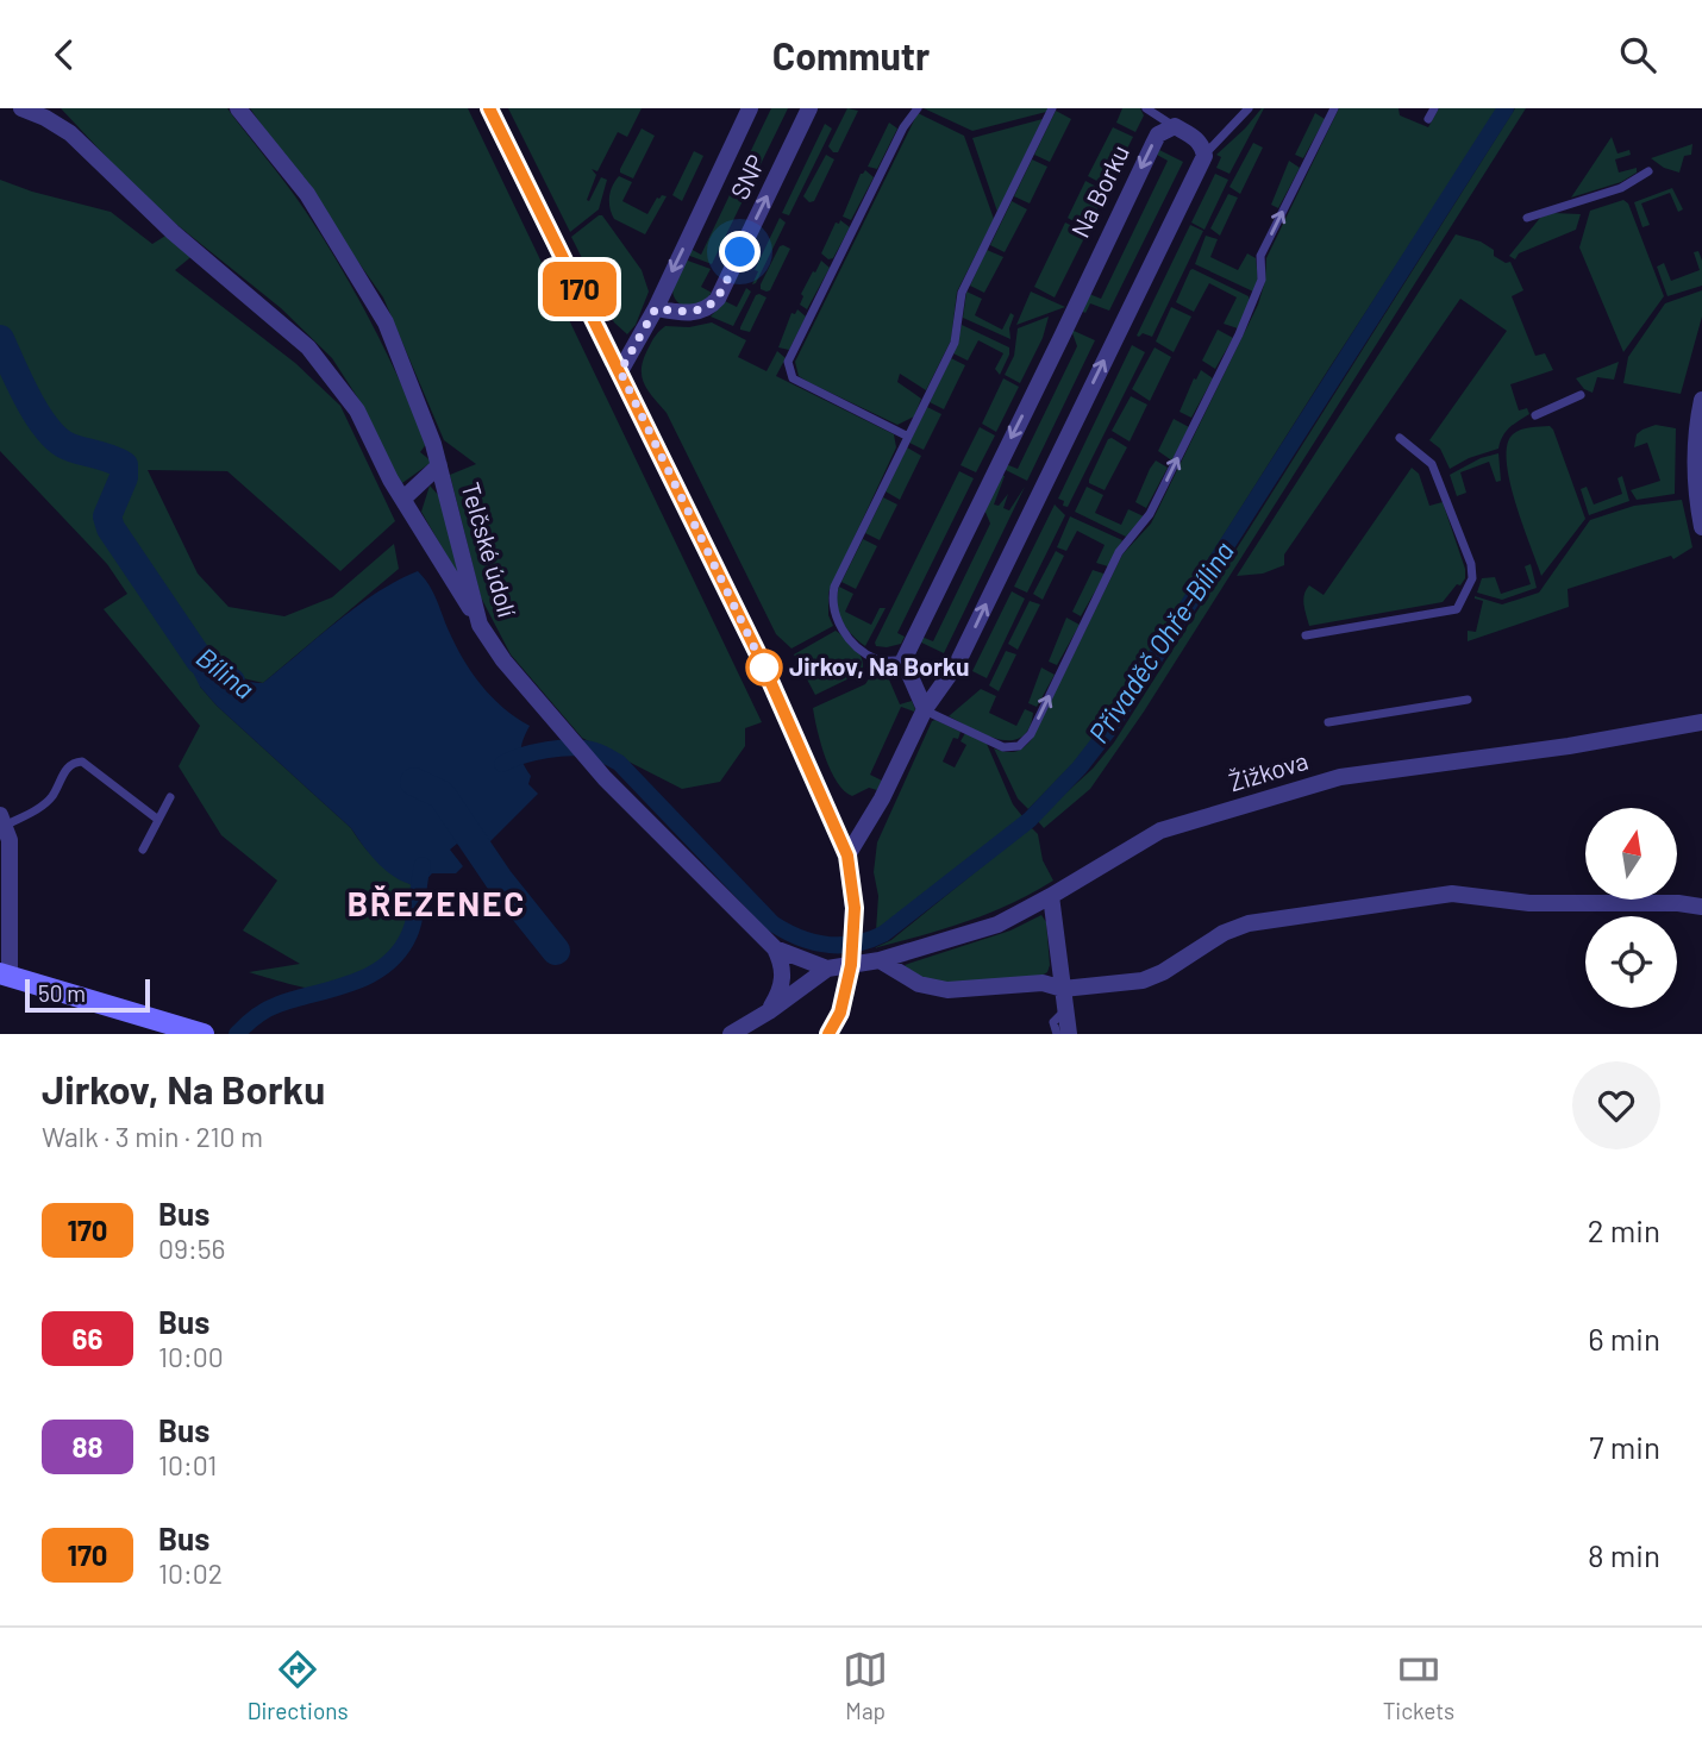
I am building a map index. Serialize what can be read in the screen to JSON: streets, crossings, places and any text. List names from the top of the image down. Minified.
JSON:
{"streets":{"street":["SNP","Na Borku","Telčské údolí","Žižkova"]},"districts":["BŘEZENEC"],"water":["Přivaděč Ohře-Bílina","Bílina"],"places":["Jirkov, Na Borku"],"lines":["bus line 170"],"scale_bar":"50 m","north":"top","page":{"header":"Commutr","on_map":"170","scale":"50 m","heading":["Jirkov, Na Borku","Walk · 3 min · 210 m"],"list":[{"mark":"170","name":"Bus","note":"09:56","value":"2 min"},{"mark":"66","name":"Bus","note":"10:00","value":"6 min"},{"mark":"88","name":"Bus","note":"10:01","value":"7 min"},{"mark":"170","name":"Bus","note":"10:02","value":"8 min"}],"tabs":["Directions","Map","Tickets"]}}
